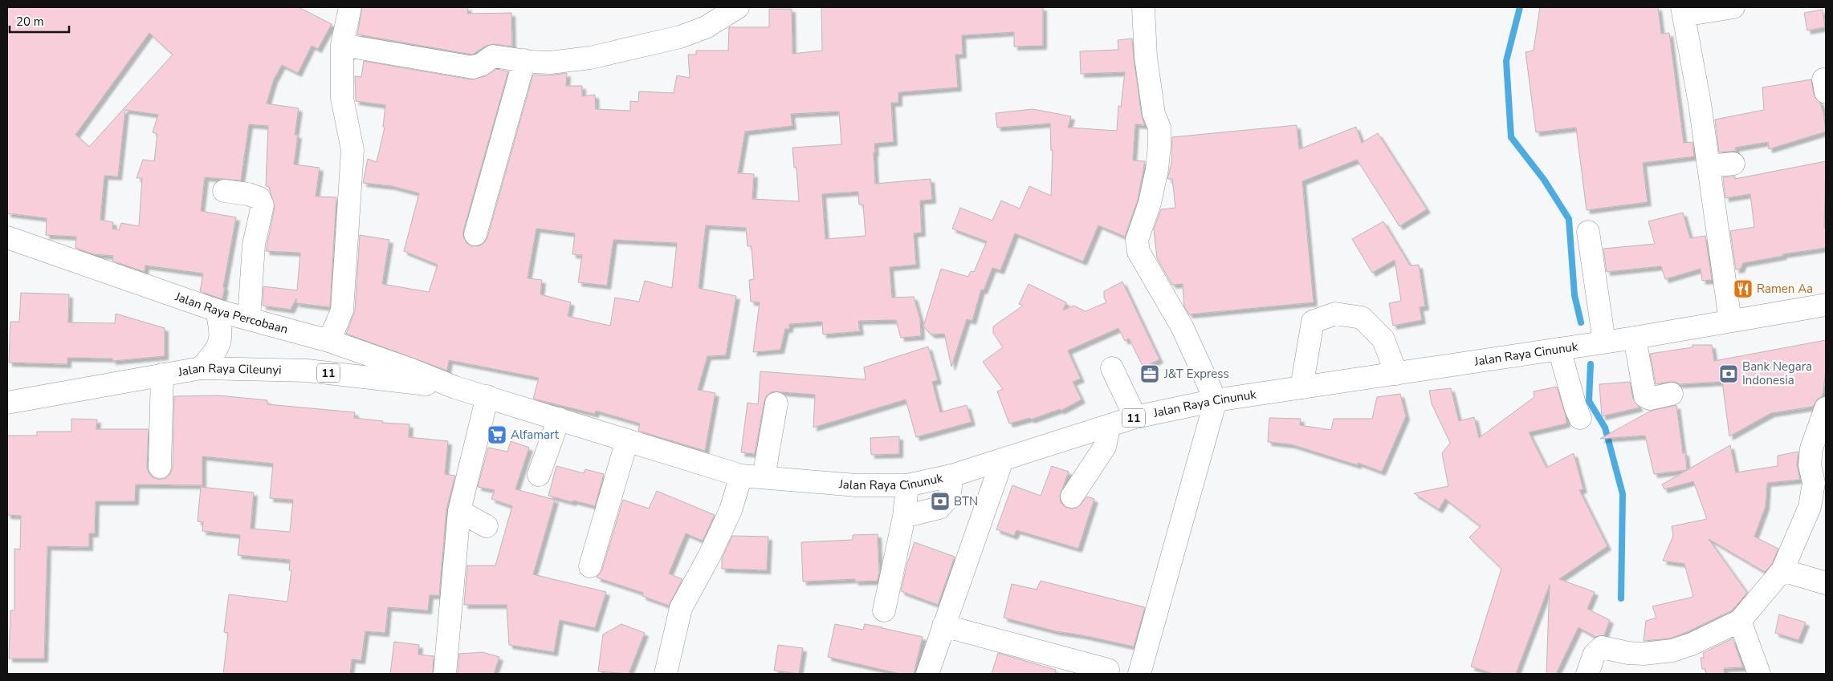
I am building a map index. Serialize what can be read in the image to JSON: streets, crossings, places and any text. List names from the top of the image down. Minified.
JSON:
{"streets":{"main road":["Jalan Raya Percobaan","Jalan Raya Cinunuk","Jalan Raya Cileunyi","11"]},"crossings":[["Jalan Raya Percobaan","Jalan Raya Cinunuk"],["Jalan Raya Percobaan","Jalan Raya Cileunyi"],["Jalan Raya Cinunuk","Jalan Raya Cileunyi"]],"places":{"restaurant":["Ramen Aa"],"office":["J&T Express"],"bank":["Bank Negara Indonesia","BTN"],"supermarket":["Alfamart"]},"scale_bar":"20 m"}
